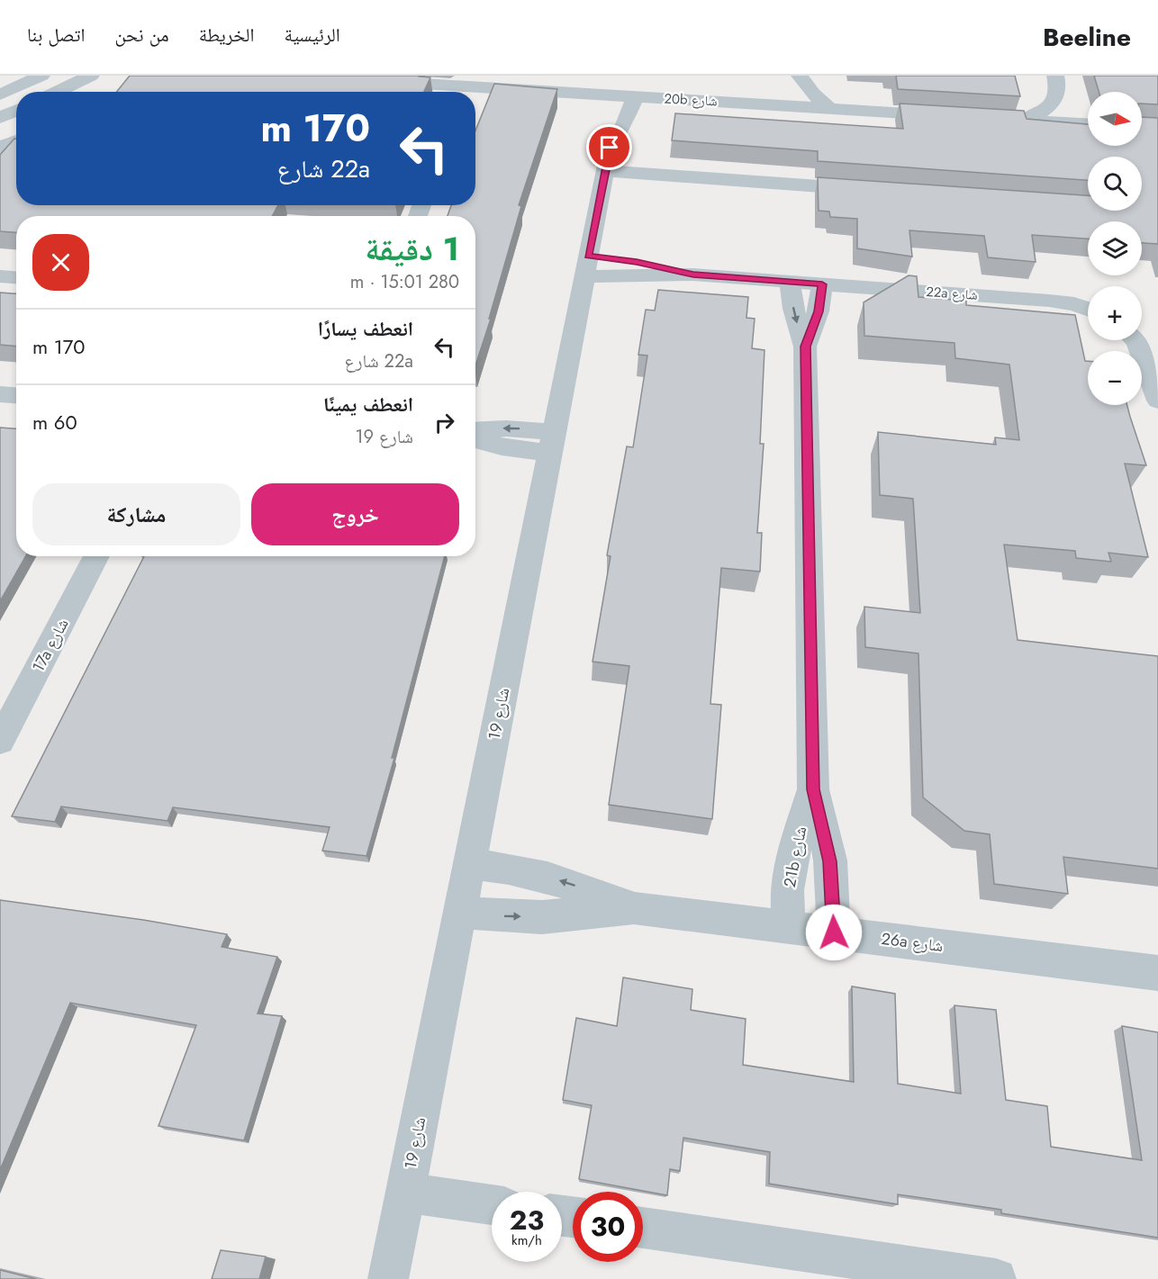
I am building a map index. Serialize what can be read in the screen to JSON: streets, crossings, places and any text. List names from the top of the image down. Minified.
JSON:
{"streets":{"street":["20b شارع","22a شارع","17a شارع","شارع 19","21b شارع","26a شارع"]},"crossings":[["20b شارع","شارع 19"],["22a شارع","شارع 19"],["22a شارع","21b شارع"],["شارع 19","26a شارع"],["21b شارع","26a شارع"]],"north":"right","page":{"header":"Beeline","nav":["الرئيسية","الخريطة","من نحن","اتصل بنا"],"map_buttons":["+","−"],"turn":["170 m","22a شارع"],"heading":["1 دقيقة","280 m · 15:01"],"list":[{"name":"انعطف يسارًا","note":"22a شارع","value":"170 m"},{"name":"انعطف يمينًا","note":"شارع 19","value":"60 m"}],"buttons":["خروج","مشاركة"],"speed":"23 km/h","limit":"30"}}
